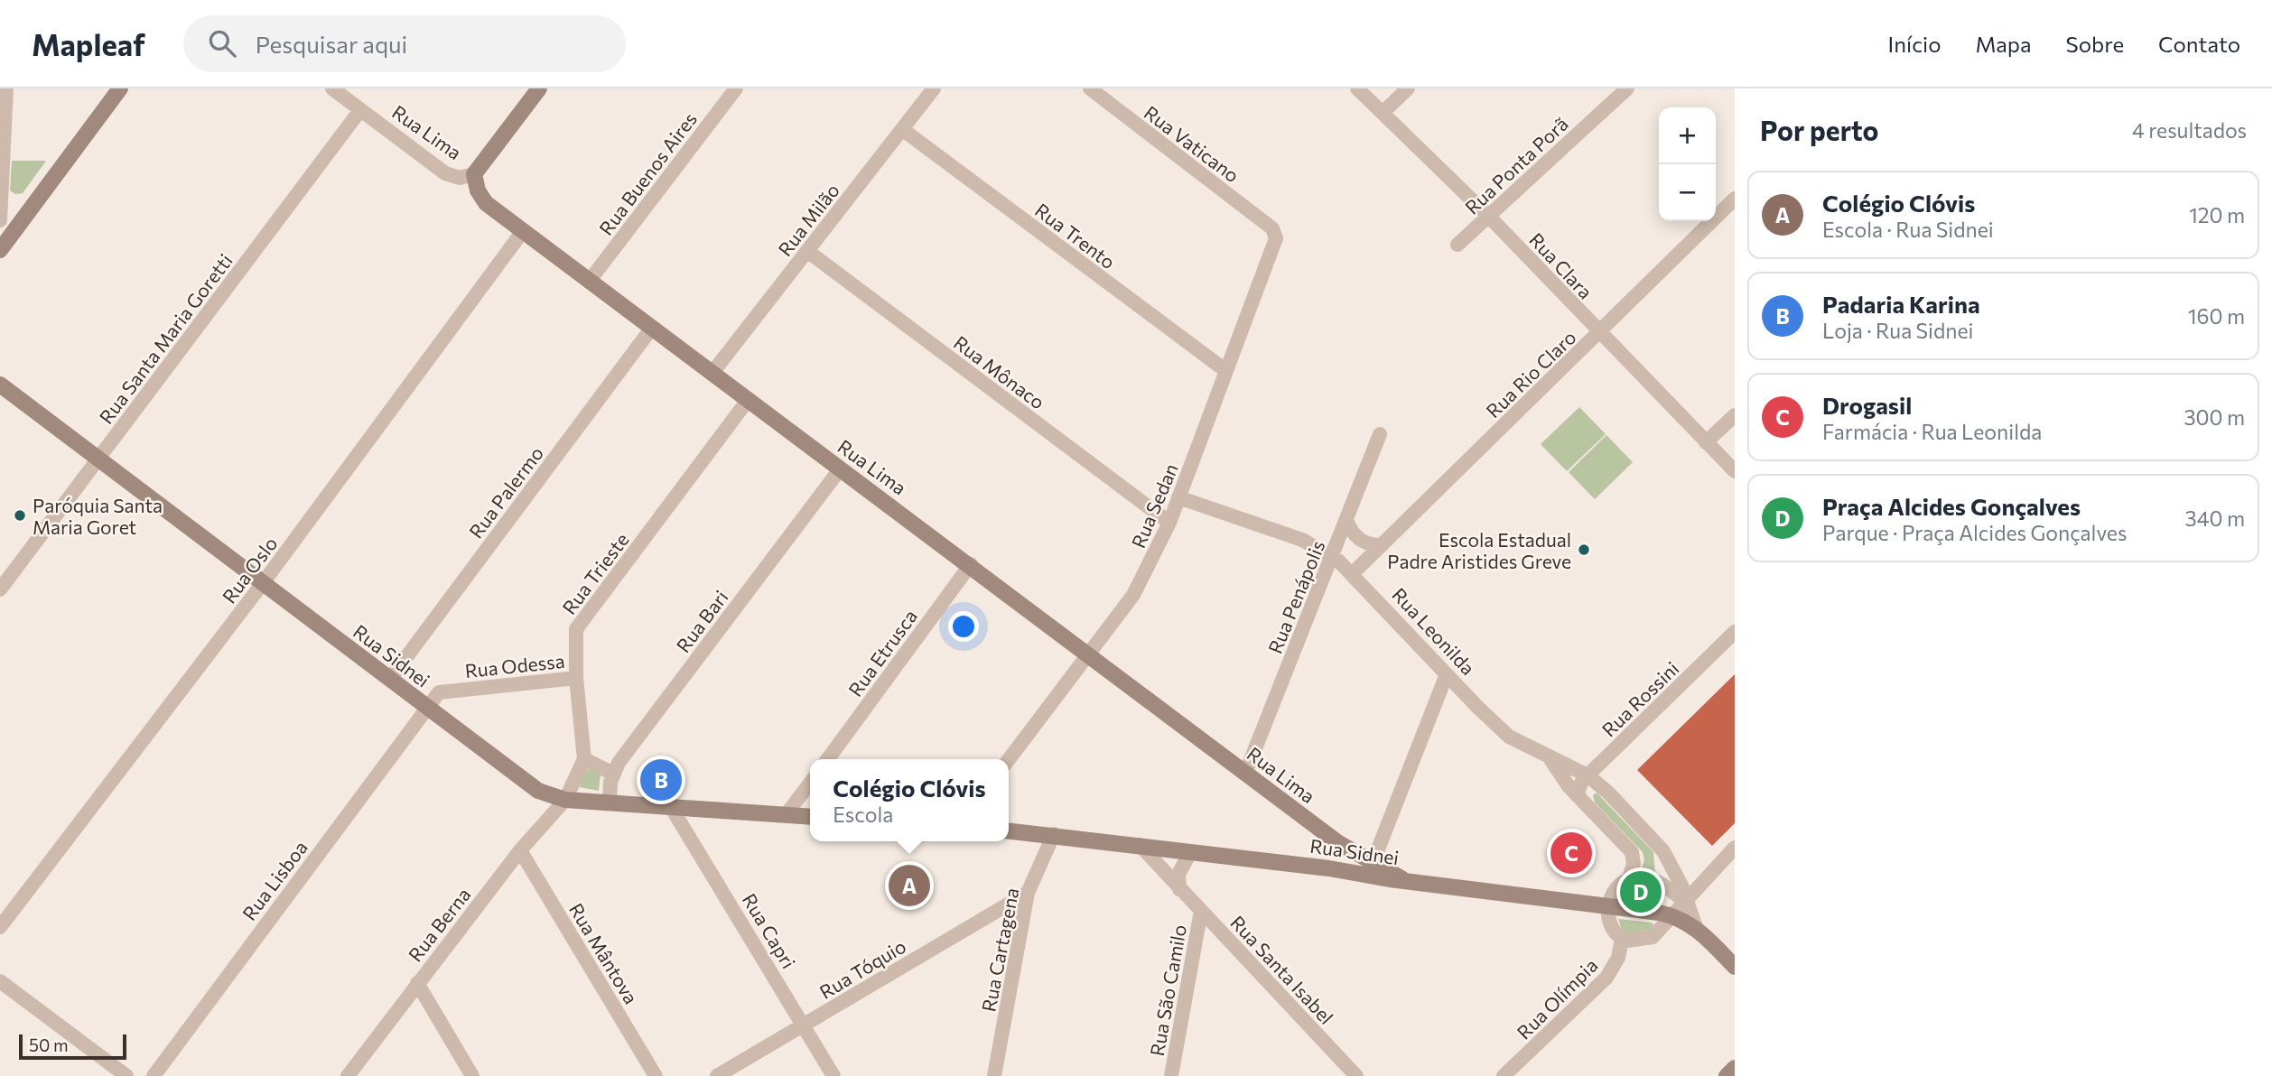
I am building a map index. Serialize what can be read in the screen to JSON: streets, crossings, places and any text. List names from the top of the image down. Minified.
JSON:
{"streets":{"main road":["Rua Lima","Rua Leonilda","Rua Sidnei"],"street":["Rua Vaticano","Rua Ponta Porã","Rua Buenos Aires","Rua Milão","Rua Trento","Rua Clara","Rua Santa Maria Goretti","Rua Mônaco","Rua Rio Claro","Rua Palermo","Rua Sedan","Rua Oslo","Rua Trieste","Rua Penápolis","Rua Bari","Rua Etrusca","Rua Odessa","Rua Rossini","Rua Lisboa","Rua Berna","Rua Capri","Rua Cartagena","Rua Mântova","Rua Tóquio","Rua Santa Isabel","Rua São Camilo","Rua Olímpia"]},"crossings":[["Rua Lima","Rua Buenos Aires"],["Rua Lima","Rua Milão"],["Rua Lima","Rua Santa Maria Goretti"],["Rua Lima","Rua Palermo"],["Rua Lima","Rua Sedan"],["Rua Lima","Rua Oslo"],["Rua Lima","Rua Trieste"],["Rua Lima","Rua Penápolis"],["Rua Lima","Rua Bari"],["Rua Lima","Rua Etrusca"],["Rua Lima","Rua Sidnei"],["Rua Vaticano","Rua Sedan"],["Rua Ponta Porã","Rua Clara"],["Rua Milão","Rua Trento"],["Rua Milão","Rua Mônaco"],["Rua Trento","Rua Sedan"],["Rua Clara","Rua Rio Claro"],["Rua Santa Maria Goretti","Rua Sidnei"],["Rua Mônaco","Rua Sedan"],["Rua Rio Claro","Rua Leonilda"],["Rua Palermo","Rua Sidnei"],["Rua Sedan","Rua Leonilda"],["Rua Oslo","Rua Sidnei"],["Rua Trieste","Rua Odessa"],["Rua Penápolis","Rua Leonilda"],["Rua Bari","Rua Sidnei"],["Rua Leonilda","Rua Sidnei"],["Rua Leonilda","Rua Rossini"],["Rua Sidnei","Rua Odessa"],["Rua Sidnei","Rua Lisboa"],["Rua Sidnei","Rua Berna"],["Rua Sidnei","Rua Capri"],["Rua Sidnei","Rua Cartagena"],["Rua Sidnei","Rua Santa Isabel"],["Rua Odessa","Rua Lisboa"],["Rua Berna","Rua Mântova"],["Rua Capri","Rua Tóquio"],["Rua Cartagena","Rua Tóquio"],["Rua Santa Isabel","Rua São Camilo"]],"places":["Paróquia Santa Maria Goret","Escola Estadual Padre Aristides Greve"],"scale_bar":"50 m","page":{"header":"Mapleaf","search":"Pesquisar aqui","nav":["Início","Mapa","Sobre","Contato"],"heading":["Por perto","4 resultados"],"map_buttons":["+","−"],"list":[{"mark":"A","name":"Colégio Clóvis","note":"Escola · Rua Sidnei","value":"120 m"},{"mark":"B","name":"Padaria Karina","note":"Loja · Rua Sidnei","value":"160 m"},{"mark":"C","name":"Drogasil","note":"Farmácia · Rua Leonilda","value":"300 m"},{"mark":"D","name":"Praça Alcides Gonçalves","note":"Parque · Praça Alcides Gonçalves","value":"340 m"}],"pins":["B","C","A","D"],"popup":["Colégio Clóvis","Escola"],"scale":"50 m"}}
